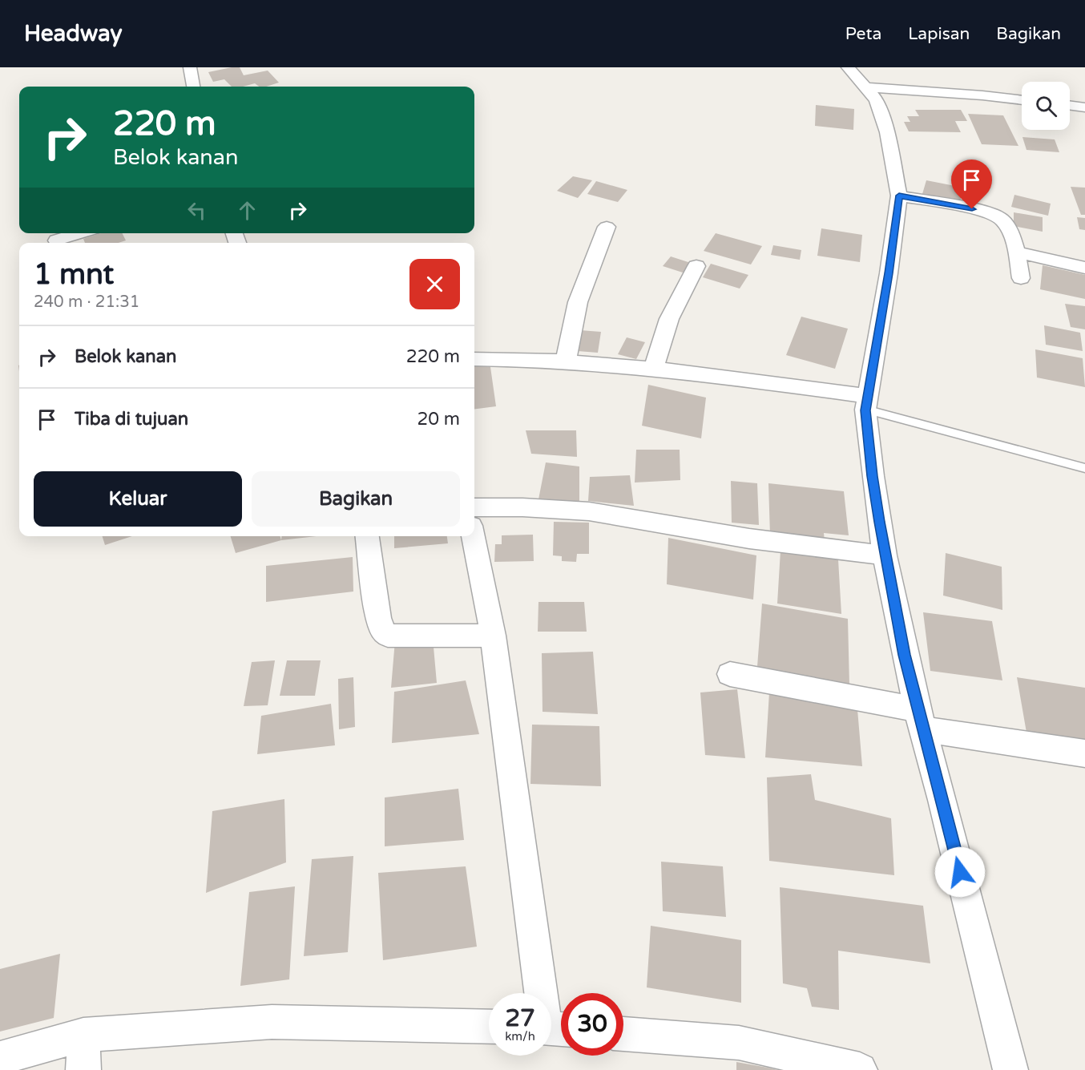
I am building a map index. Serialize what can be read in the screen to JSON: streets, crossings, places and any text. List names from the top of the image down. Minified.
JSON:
{"page":{"header":"Headway","nav":["Peta","Lapisan","Bagikan"],"turn":["220 m","Belok kanan"],"heading":["1 mnt","240 m · 21:31"],"list":[{"name":"Belok kanan","value":"220 m"},{"name":"Tiba di tujuan","value":"20 m"}],"buttons":["Keluar","Bagikan"],"speed":"27 km/h","limit":"30"}}
